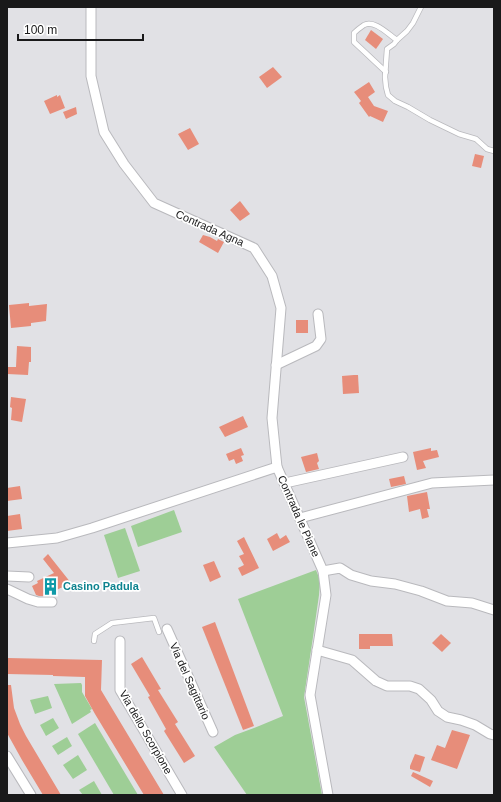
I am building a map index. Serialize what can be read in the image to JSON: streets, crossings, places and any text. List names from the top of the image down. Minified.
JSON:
{"streets":{"street":["Contrada Agna","Contrada le Piane","Via del Sagittario","Via dello Scorpione"]},"crossings":[["Contrada Agna","Contrada le Piane"]],"places":{"building":["Casino Padula"]},"scale_bar":"100 m"}
